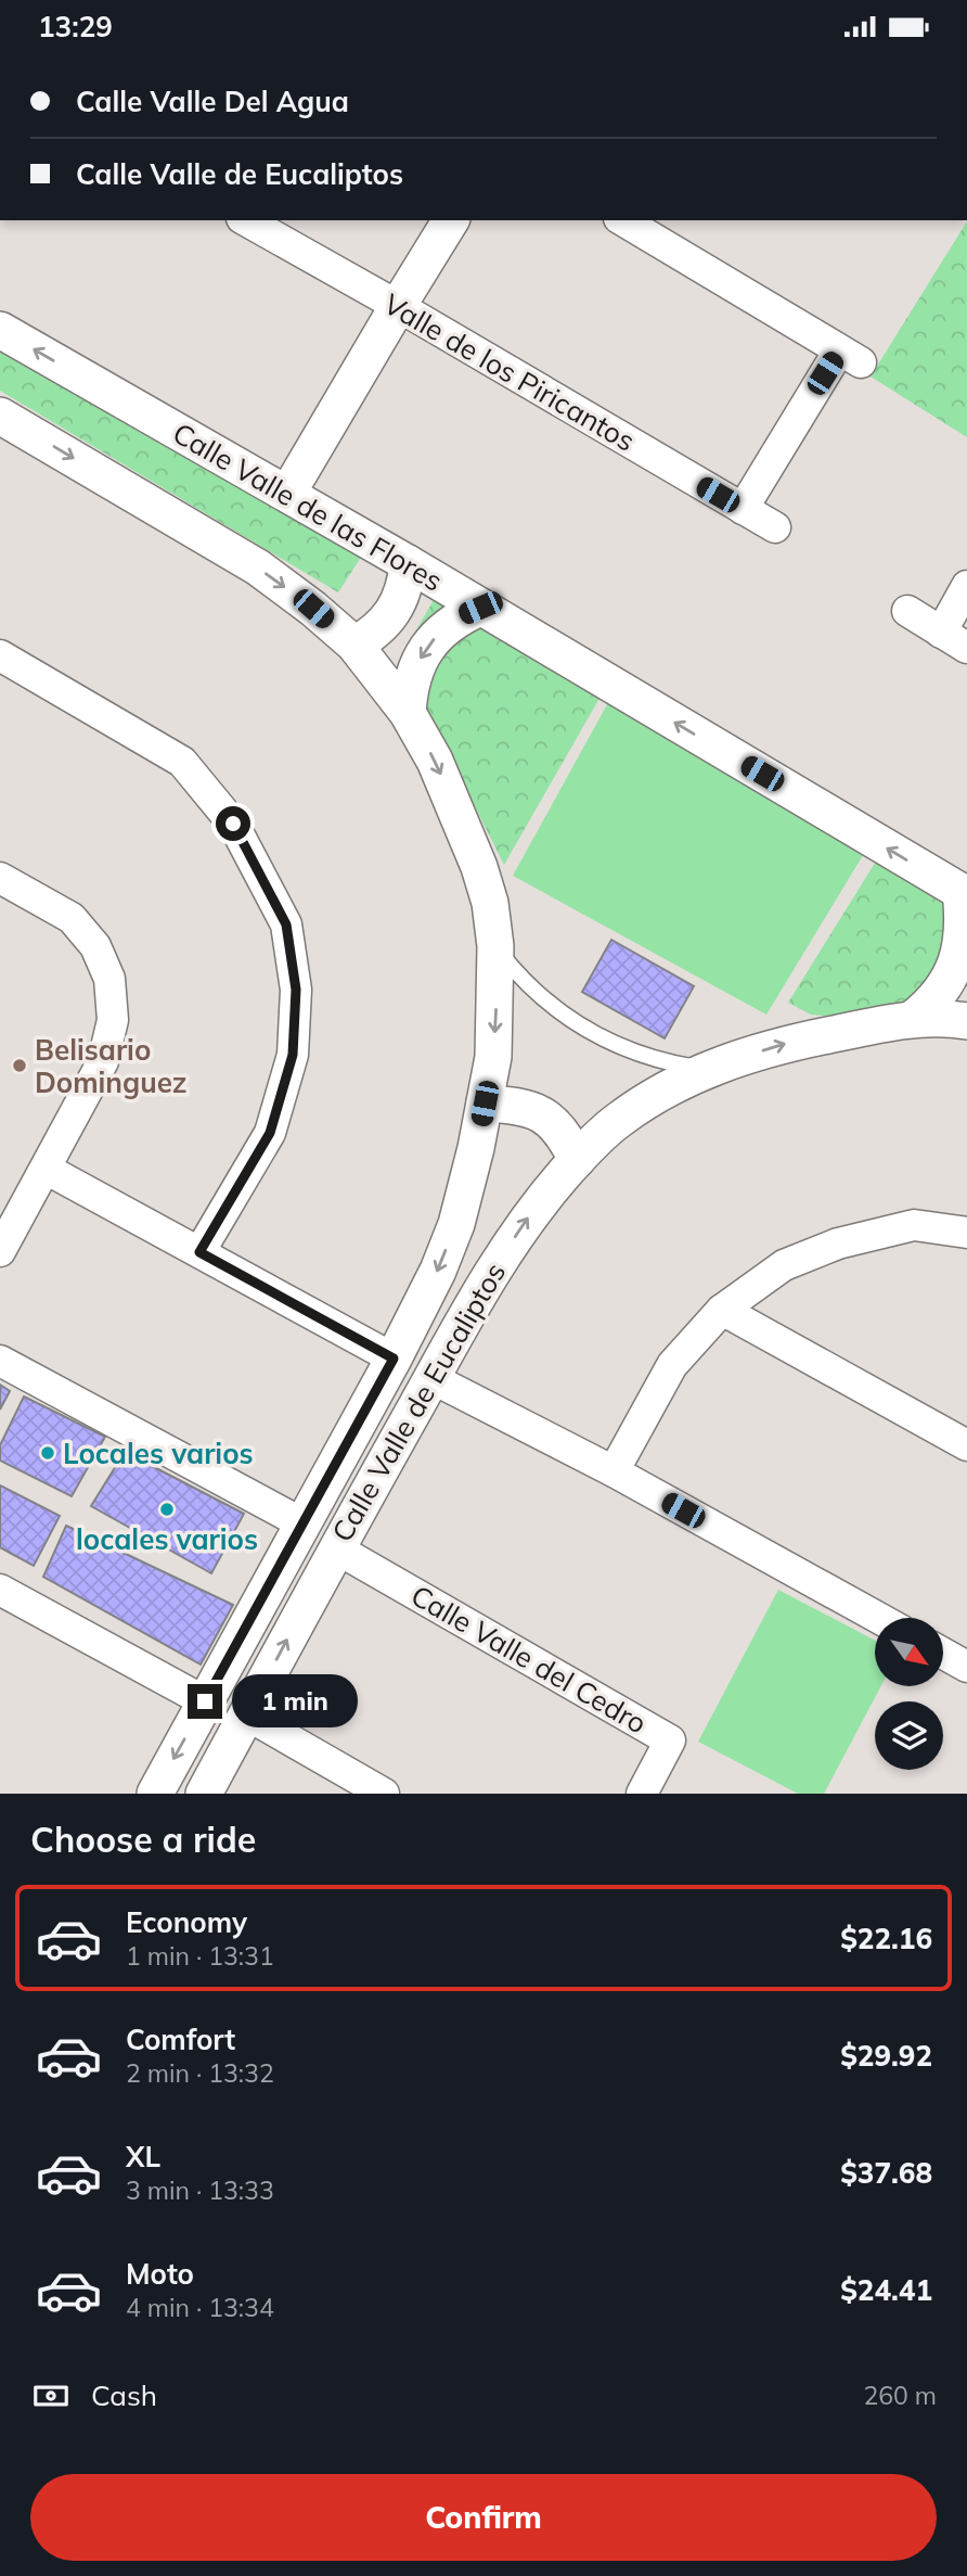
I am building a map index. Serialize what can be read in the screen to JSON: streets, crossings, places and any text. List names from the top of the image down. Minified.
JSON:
{"streets":{"street":["Valle de los Piricantos","Calle Valle de las Flores","Calle Valle de Eucaliptos","Calle Valle del Cedro"]},"crossings":[["Calle Valle de Eucaliptos","Calle Valle del Cedro"]],"places":["Belisario Dominguez","Locales varios","locales varios"],"north":"bottom right","page":{"status":"13:29","banner":["Calle Valle Del Agua","Calle Valle de Eucaliptos"],"bubble":"1 min","heading":"Choose a ride","list":[{"name":"Economy","note":"1 min · 13:31","value":"$22.16"},{"name":"Comfort","note":"2 min · 13:32","value":"$29.92"},{"name":"XL","note":"3 min · 13:33","value":"$37.68"},{"name":"Moto","note":"4 min · 13:34","value":"$24.41"}],"pay":["Cash","260 m"],"buttons":"Confirm"}}
